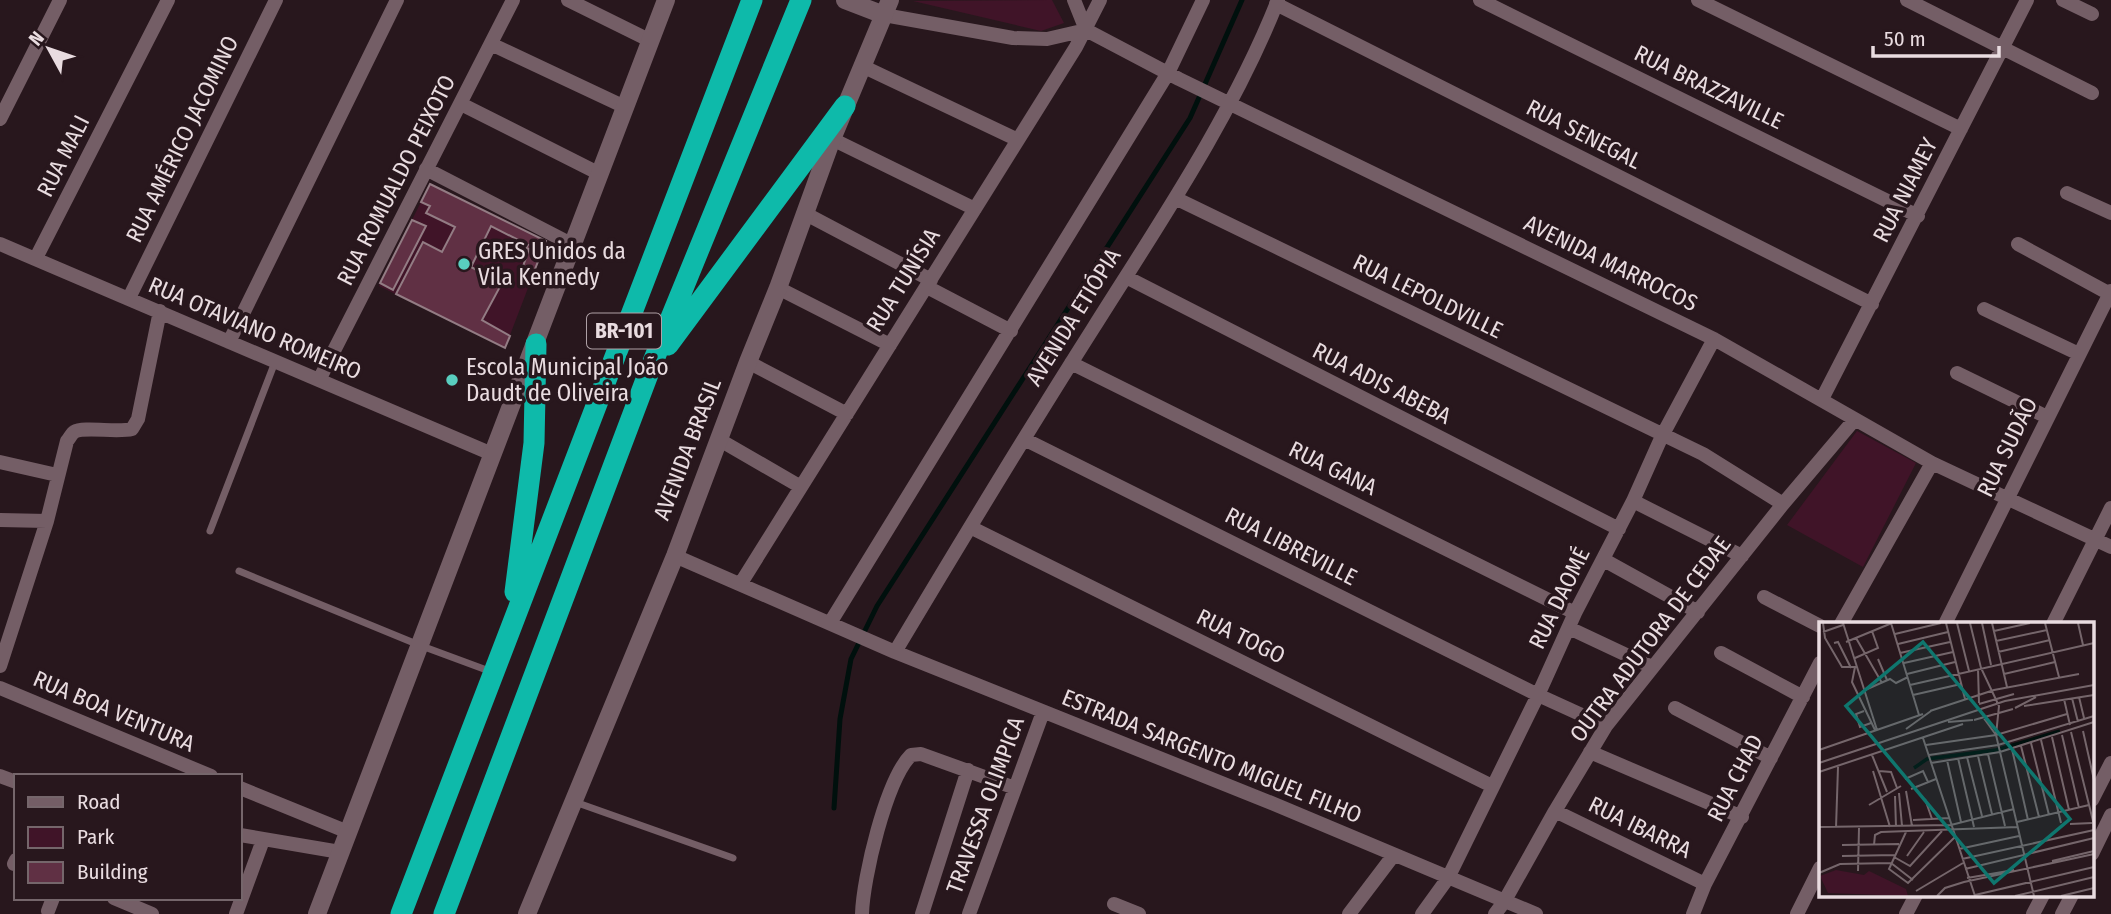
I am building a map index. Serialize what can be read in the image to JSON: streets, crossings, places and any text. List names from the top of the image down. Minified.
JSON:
{"streets":{"highway":["BR-101"],"street":["RUA BRAZZAVILLE","RUA SENEGAL","RUA AMÉRICO JACOMINO","RUA MALI","RUA ROMUALDO PEIXOTO","RUA NIAMEY","AVENIDA MARROCOS","RUA TUNÍSIA","RUA LEPOLDVILLE","AVENIDA ETIÓPIA","RUA OTAVIANO ROMEIRO","RUA ADIS ABEBA","RUA SUDÃO","AVENIDA BRASIL","RUA GANA","RUA LIBREVILLE","RUA DAOMÉ","RUA TOGO","OUTRA ADUTORA DE CEDAE","RUA BOA VENTURA","ESTRADA SARGENTO MIGUEL FILHO","RUA CHAD","TRAVESSA OLIMPICA","RUA IBARRA"]},"crossings":[["RUA BRAZZAVILLE","RUA NIAMEY"],["RUA SENEGAL","RUA NIAMEY"],["RUA SENEGAL","AVENIDA ETIÓPIA"],["RUA AMÉRICO JACOMINO","RUA OTAVIANO ROMEIRO"],["RUA MALI","RUA OTAVIANO ROMEIRO"],["RUA ROMUALDO PEIXOTO","RUA OTAVIANO ROMEIRO"],["RUA NIAMEY","AVENIDA MARROCOS"],["AVENIDA MARROCOS","RUA TUNÍSIA"],["AVENIDA MARROCOS","AVENIDA ETIÓPIA"],["AVENIDA MARROCOS","RUA SUDÃO"],["AVENIDA MARROCOS","RUA DAOMÉ"],["AVENIDA MARROCOS","OUTRA ADUTORA DE CEDAE"],["RUA LEPOLDVILLE","AVENIDA ETIÓPIA"],["RUA LEPOLDVILLE","RUA DAOMÉ"],["RUA LEPOLDVILLE","OUTRA ADUTORA DE CEDAE"],["AVENIDA ETIÓPIA","RUA ADIS ABEBA"],["AVENIDA ETIÓPIA","RUA GANA"],["AVENIDA ETIÓPIA","RUA LIBREVILLE"],["AVENIDA ETIÓPIA","RUA TOGO"],["AVENIDA ETIÓPIA","ESTRADA SARGENTO MIGUEL FILHO"],["RUA ADIS ABEBA","RUA DAOMÉ"],["RUA GANA","RUA DAOMÉ"],["RUA LIBREVILLE","RUA DAOMÉ"],["RUA LIBREVILLE","OUTRA ADUTORA DE CEDAE"],["RUA DAOMÉ","RUA TOGO"],["RUA DAOMÉ","ESTRADA SARGENTO MIGUEL FILHO"],["OUTRA ADUTORA DE CEDAE","ESTRADA SARGENTO MIGUEL FILHO"],["OUTRA ADUTORA DE CEDAE","RUA IBARRA"],["ESTRADA SARGENTO MIGUEL FILHO","TRAVESSA OLIMPICA"],["RUA CHAD","RUA IBARRA"]],"places":["GRES Unidos da Vila Kennedy","Escola Municipal João Daudt de Oliveira"],"legend":["Road","Park","Building"],"scale_bar":"50 m","north":"top left"}
